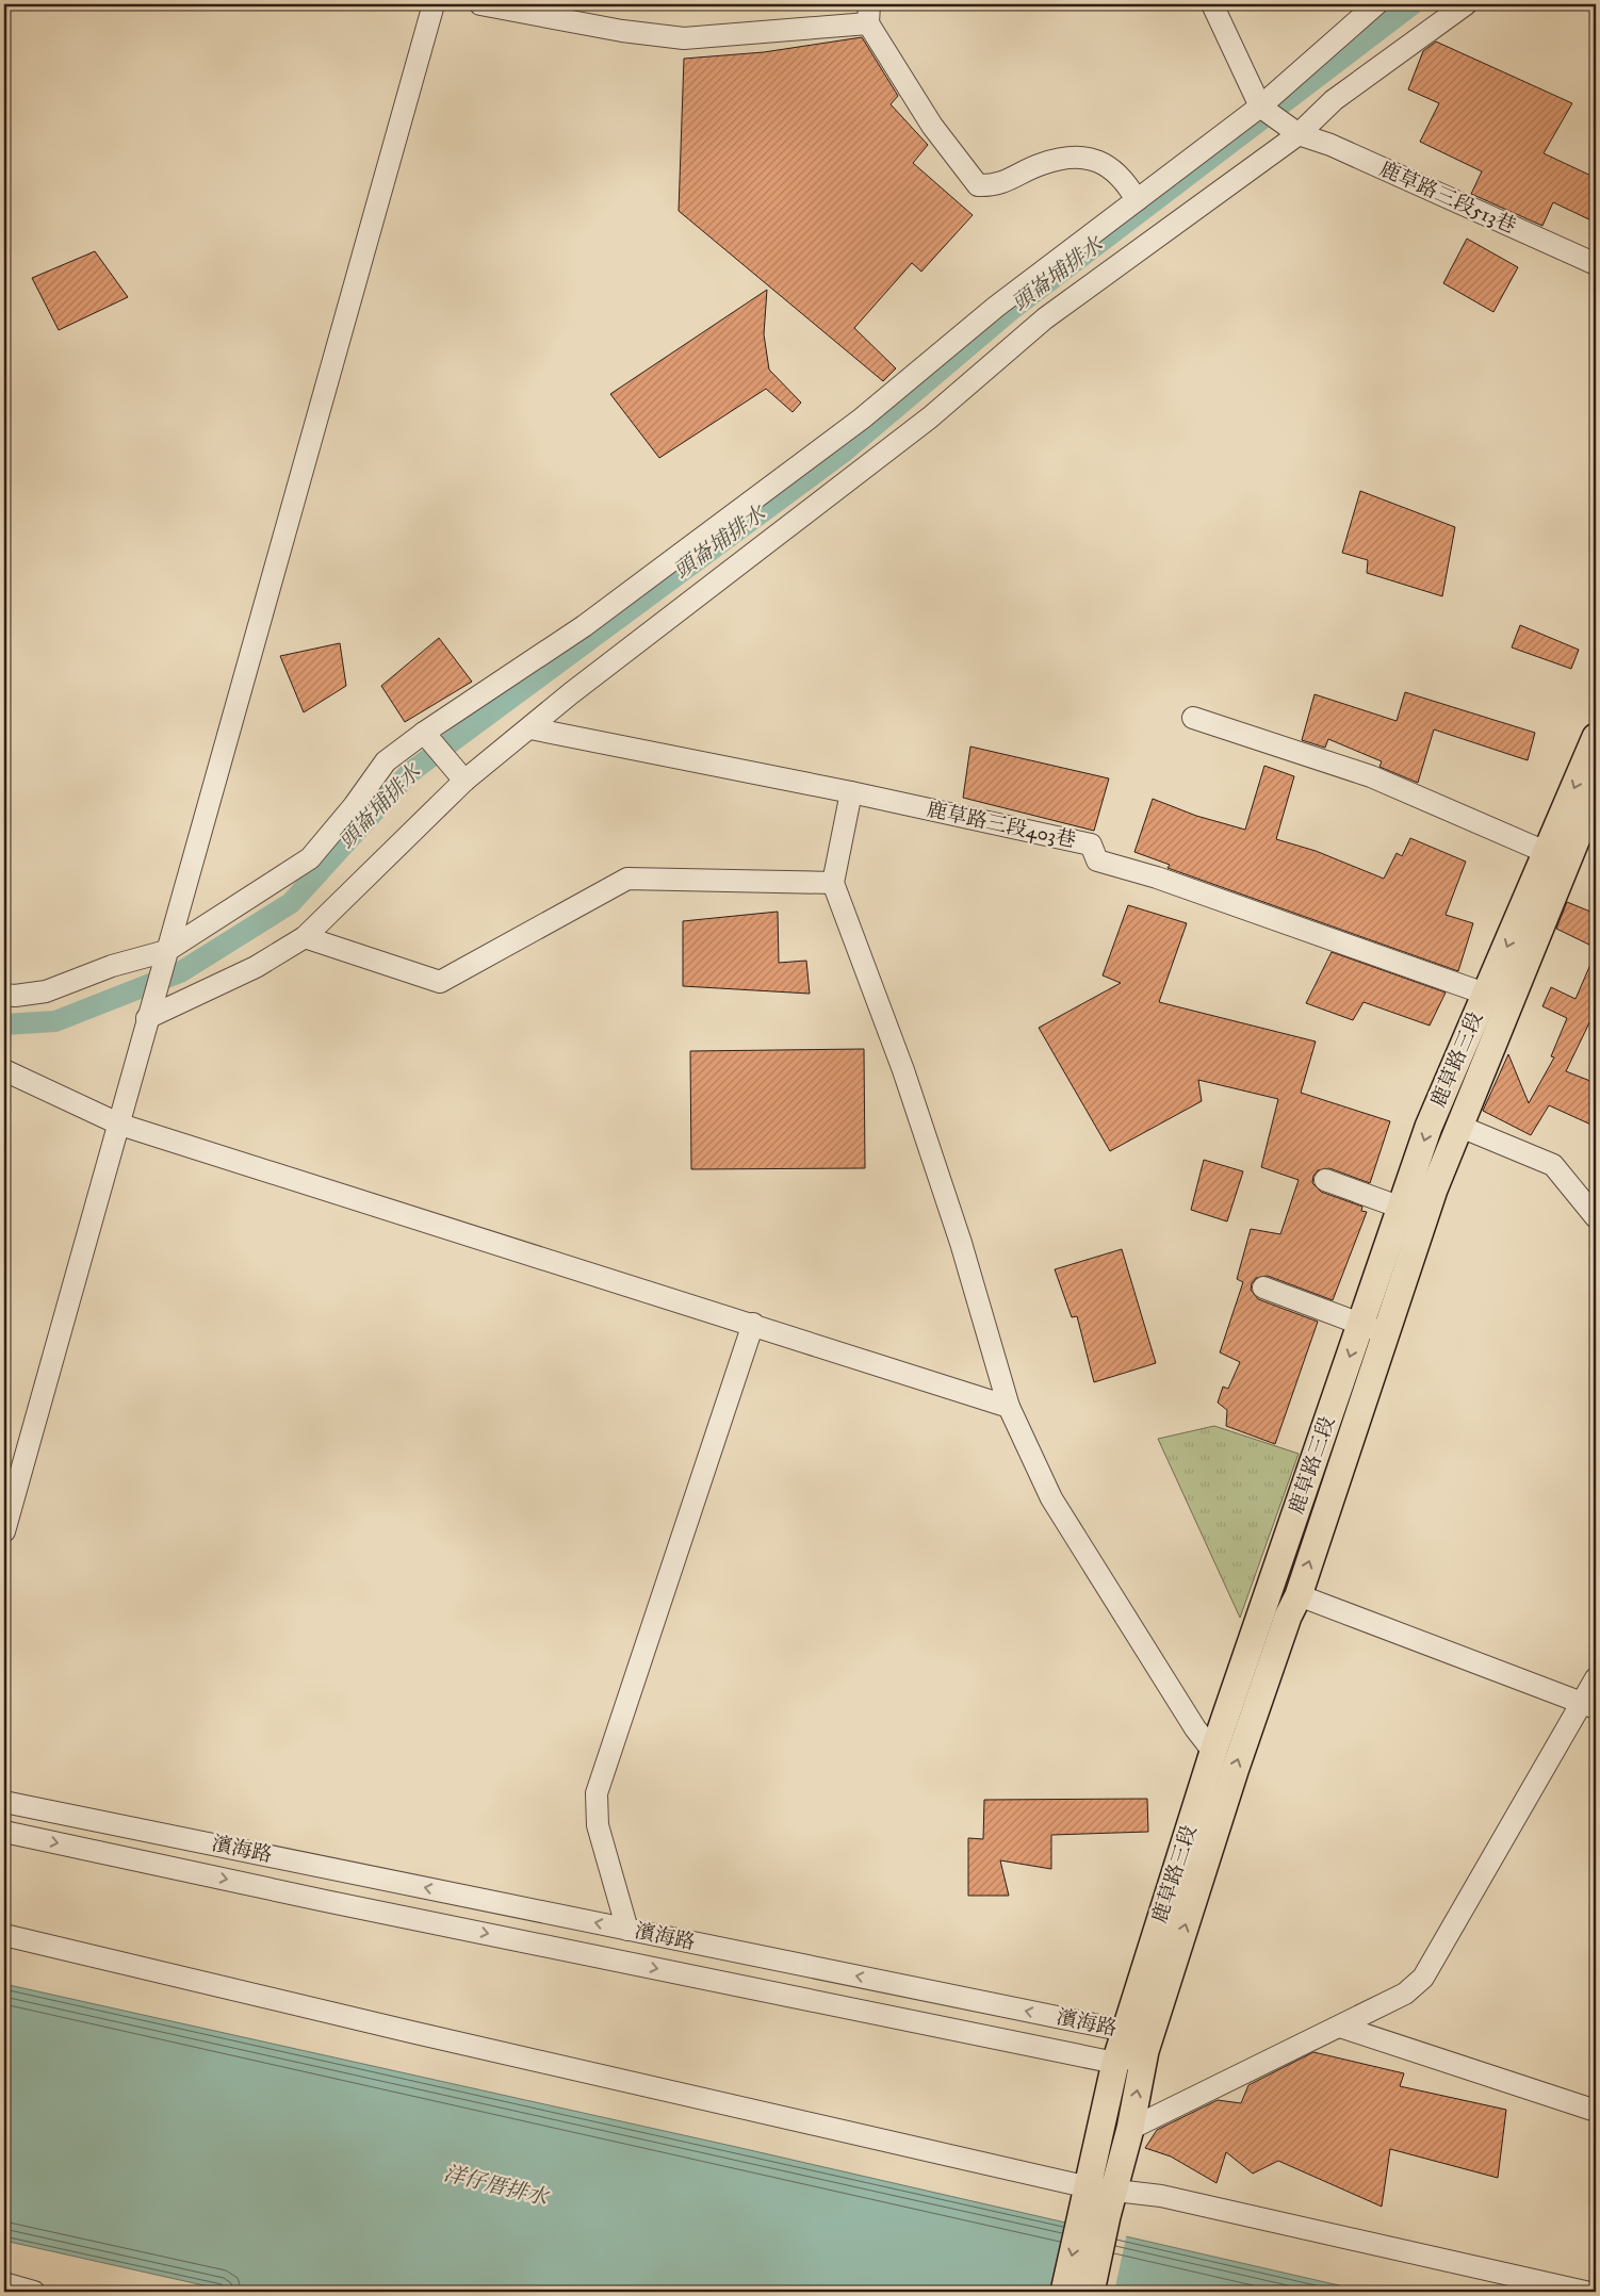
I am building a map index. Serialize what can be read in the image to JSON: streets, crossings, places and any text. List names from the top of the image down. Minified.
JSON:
{"streets":{"main road":["鹿草路三段"],"street":["鹿草路三段513巷","鹿草路三段403巷","濱海路"]},"crossings":[["鹿草路三段403巷","鹿草路三段"],["鹿草路三段","濱海路"]],"water":["頭崙埔排水","洋仔厝排水"]}
